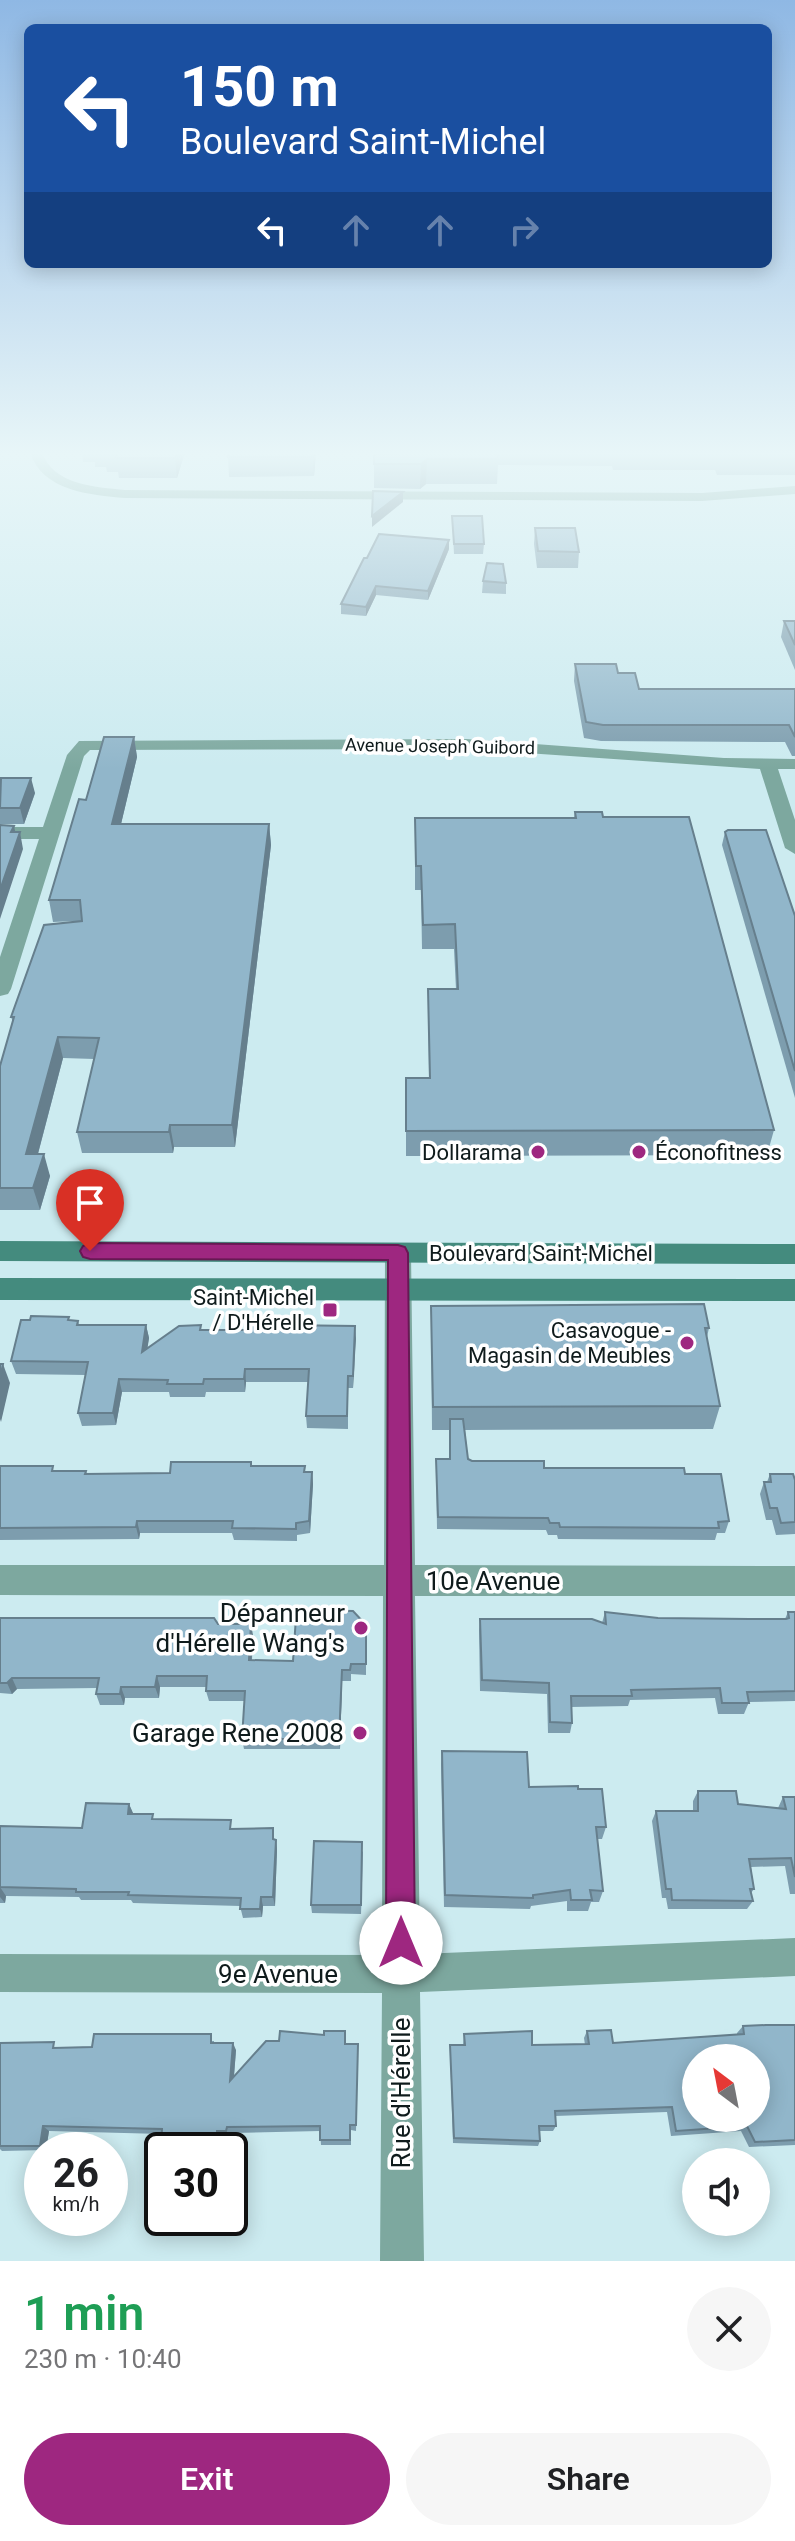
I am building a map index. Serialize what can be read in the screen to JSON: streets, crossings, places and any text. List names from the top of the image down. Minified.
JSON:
{"streets":{"main road":["Boulevard Saint-Michel"],"street":["Avenue Joseph Guibord","10e Avenue","9e Avenue","Rue d'Hérelle"]},"crossings":[["Boulevard Saint-Michel","Rue d'Hérelle"],["10e Avenue","Rue d'Hérelle"],["9e Avenue","Rue d'Hérelle"]],"places":{"other":["Dollarama","Éconofitness","Casavogue - Magasin de Meubles","Dépanneur d'Hérelle Wang's","Garage Rene 2008"],"transit":["Saint-Michel / D'Hérelle"]},"north":"top left","page":{"turn":["150 m","Boulevard Saint-Michel"],"speed":"26 km/h","limit":"30","heading":["1 min","230 m · 10:40"],"buttons":["Exit","Share"]}}
